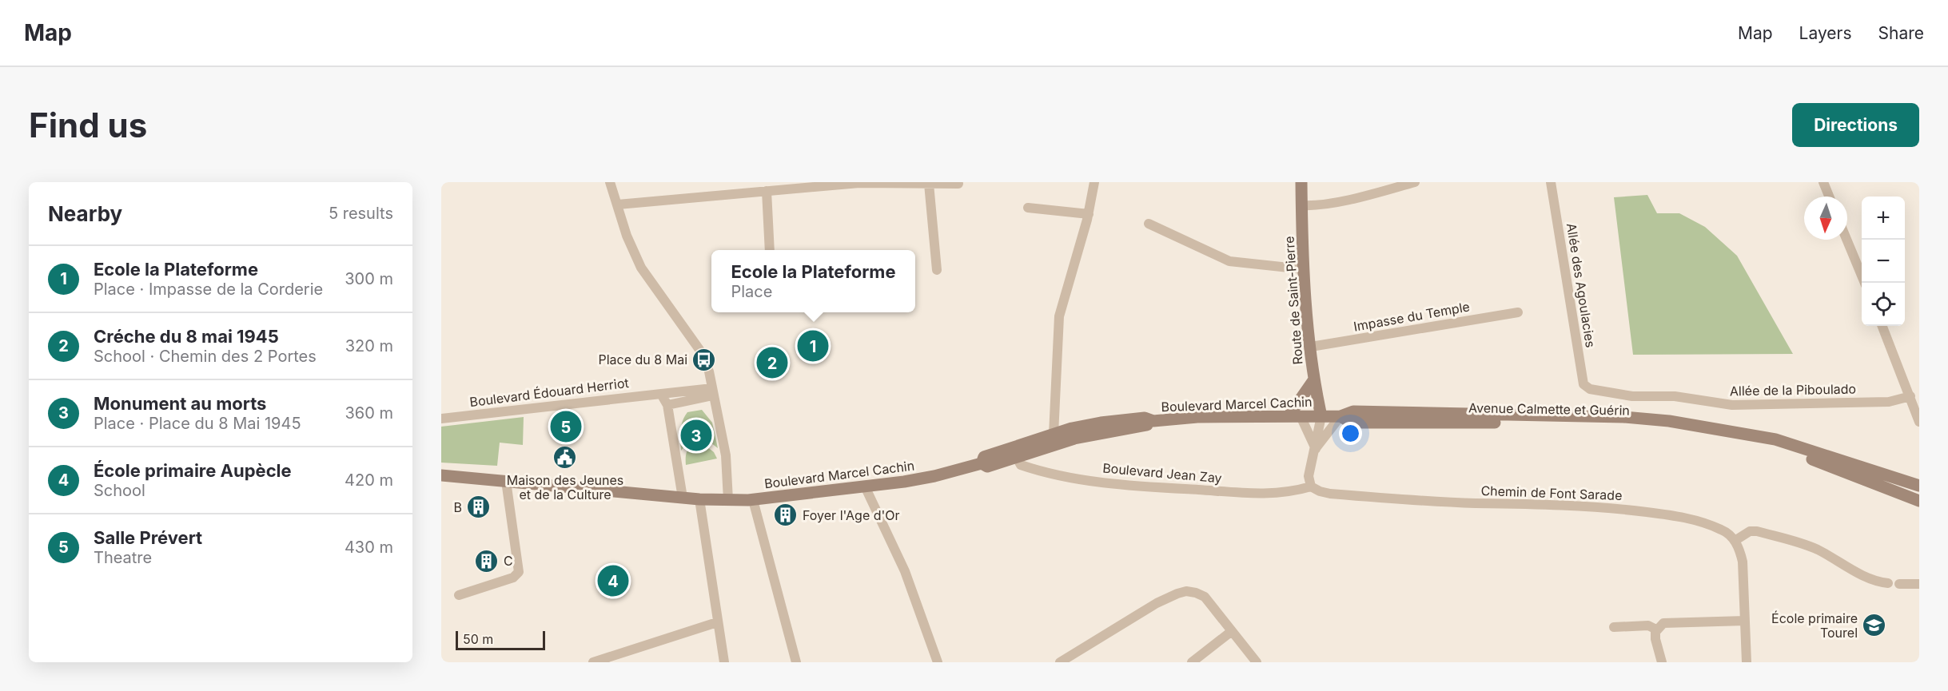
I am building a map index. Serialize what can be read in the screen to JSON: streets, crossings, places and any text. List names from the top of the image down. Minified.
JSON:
{"streets":{"main road":["Route de Saint-Pierre","Boulevard Marcel Cachin","Avenue Calmette et Guérin"],"street":["Allée des Agoulacies","Impasse du Temple","Allée de la Piboulado","Boulevard Édouard Herriot","Boulevard Jean Zay","Chemin de Font Sarade"]},"crossings":[["Allée des Agoulacies","Allée de la Piboulado"],["Route de Saint-Pierre","Impasse du Temple"],["Route de Saint-Pierre","Boulevard Marcel Cachin"],["Route de Saint-Pierre","Avenue Calmette et Guérin"],["Boulevard Marcel Cachin","Avenue Calmette et Guérin"],["Boulevard Marcel Cachin","Boulevard Jean Zay"],["Boulevard Jean Zay","Chemin de Font Sarade"]],"places":{"bus stop":["Place du 8 Mai"],"public building":["Maison des Jeunes et de la Culture"],"building":["B","Foyer l'Age d'Or","C"],"school or university":["École primaire Tourel"]},"scale_bar":"50 m","north":"bottom","page":{"header":"Map","nav":["Map","Layers","Share"],"buttons":"Directions","title":"Find us","heading":["Nearby","5 results"],"map_buttons":["+","−"],"list":[{"mark":"1","name":"Ecole la Plateforme","note":"Place · Impasse de la Corderie","value":"300 m"},{"mark":"2","name":"Créche du 8 mai 1945","note":"School · Chemin des 2 Portes","value":"320 m"},{"mark":"3","name":"Monument au morts","note":"Place · Place du 8 Mai 1945","value":"360 m"},{"mark":"4","name":"École primaire Aupècle","note":"School","value":"420 m"},{"mark":"5","name":"Salle Prévert","note":"Theatre","value":"430 m"}],"popup":["Ecole la Plateforme","Place"],"pins":["1","2","5","3","4"],"scale":"50 m"}}
